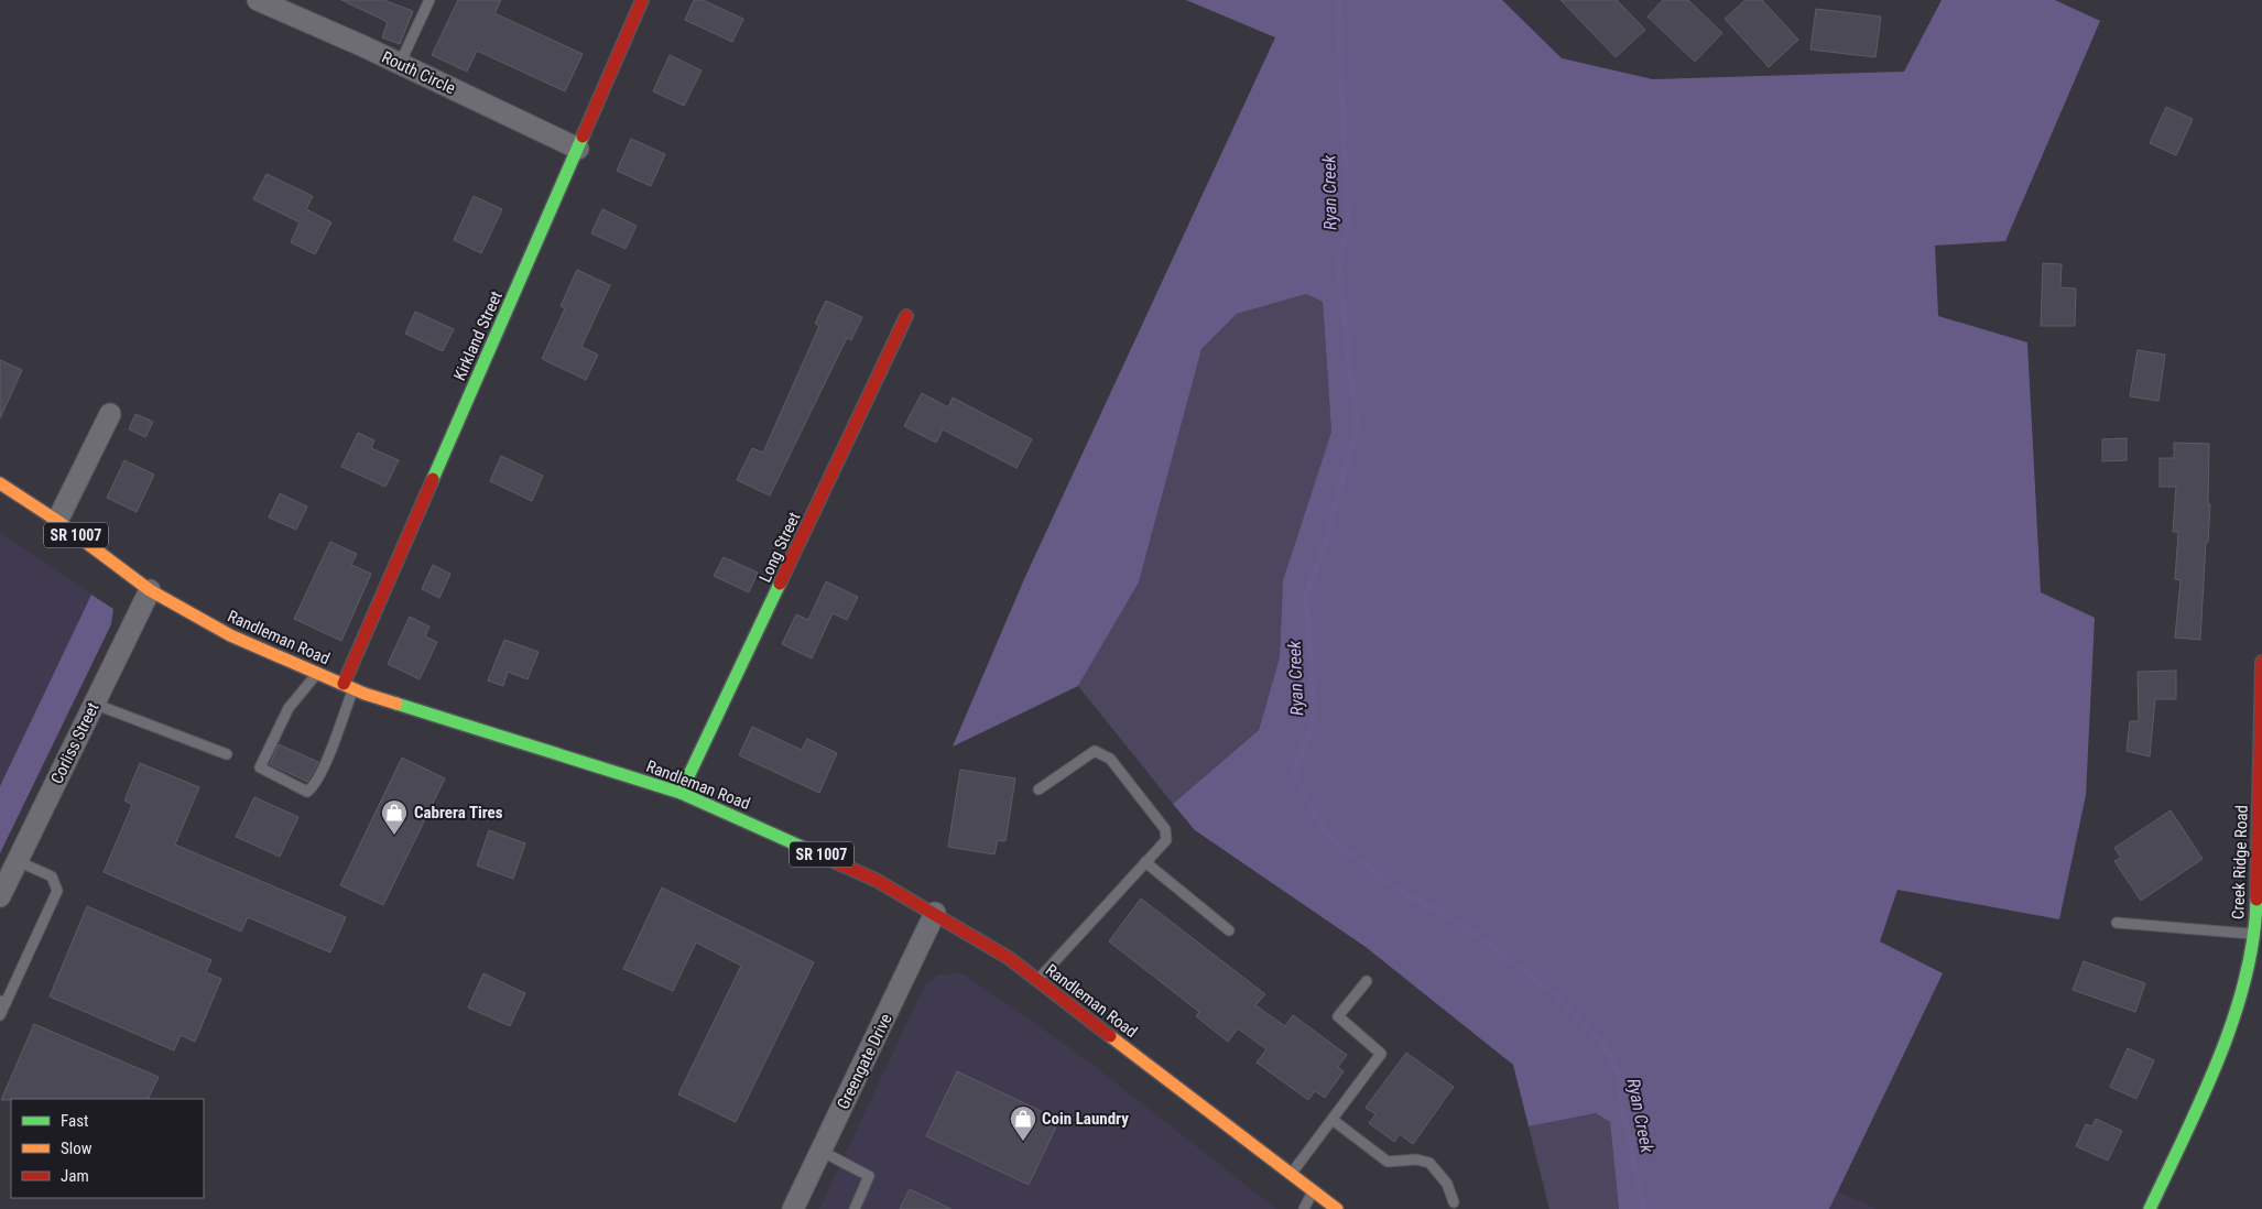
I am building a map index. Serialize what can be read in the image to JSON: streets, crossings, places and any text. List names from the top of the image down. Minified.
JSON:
{"streets":{"main road":["Kirkland Street","SR 1007","Long Street","Randleman Road","Creek Ridge Road"],"street":["Routh Circle","Corliss Street","Greengate Drive"]},"crossings":[["Routh Circle","Kirkland Street"],["Kirkland Street","Randleman Road"],["Long Street","Randleman Road"],["Randleman Road","Corliss Street"],["Randleman Road","Greengate Drive"]],"water":["Ryan Creek"],"places":{"shop":["Cabrera Tires","Coin Laundry"]},"legend":["Fast","Slow","Jam"]}
